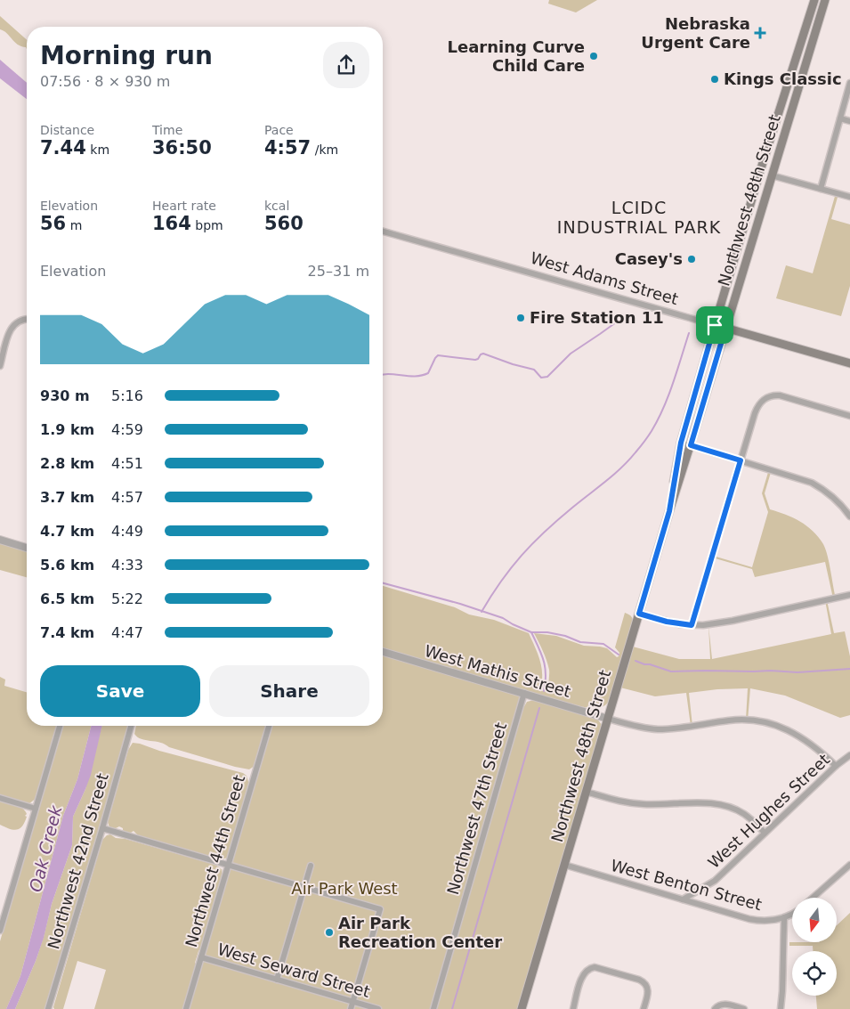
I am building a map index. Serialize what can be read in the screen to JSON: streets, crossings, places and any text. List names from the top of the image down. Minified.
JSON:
{"streets":{"main road":["Northwest 48th Street","West Adams Street"],"street":["West Mathis Street","Northwest 47th Street","West Hughes Street","Northwest 42nd Street","Northwest 44th Street","West Benton Street","West Seward Street"]},"crossings":[["Northwest 48th Street","West Adams Street"],["Northwest 48th Street","West Mathis Street"],["Northwest 48th Street","West Benton Street"],["West Mathis Street","Northwest 47th Street"],["West Mathis Street","West Hughes Street"],["West Hughes Street","West Benton Street"],["Northwest 44th Street","West Seward Street"]],"districts":["LCIDC INDUSTRIAL PARK"],"water":["Oak Creek"],"parks":["Air Park West"],"places":{"health":["Nebraska Urgent Care"],"other":["Learning Curve Child Care","Kings Classic","Casey's","Fire Station 11","Air Park Recreation Center"]},"north":"bottom","page":{"heading":["Morning run","07:56 · 8 × 930 m"],"stats":[["Distance","7.44 km"],["Time","36:50"],["Pace","4:57 /km"],["Elevation","56 m"],["Heart rate","164 bpm"],["kcal","560"]],"chart":["Elevation","25–31 m"],"list":[{"name":"930 m","note":"5:16"},{"name":"1.9 km","note":"4:59"},{"name":"2.8 km","note":"4:51"},{"name":"3.7 km","note":"4:57"},{"name":"4.7 km","note":"4:49"},{"name":"5.6 km","note":"4:33"},{"name":"6.5 km","note":"5:22"},{"name":"7.4 km","note":"4:47"}],"buttons":["Save","Share"]}}
